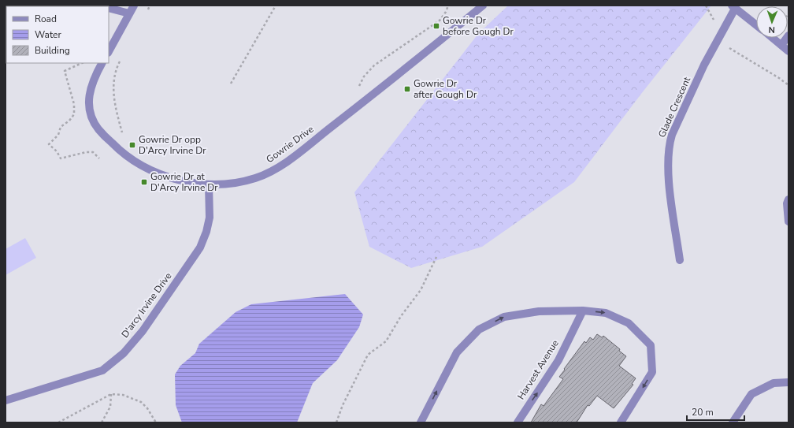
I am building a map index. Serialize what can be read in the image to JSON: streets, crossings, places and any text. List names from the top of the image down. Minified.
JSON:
{"streets":{"street":["Glade Crescent","Gowrie Drive","D'arcy Irvine Drive","Harvest Avenue"]},"crossings":[["Gowrie Drive","D'arcy Irvine Drive"]],"one_way":["Harvest Avenue"],"places":{"transit":["Gowrie Dr before Gough Dr","Gowrie Dr after Gough Dr","Gowrie Dr opp D'Arcy Irvine Dr","Gowrie Dr at D'Arcy Irvine Dr"]},"legend":["Road","Water","Building"],"scale_bar":"20 m","north":"bottom"}
